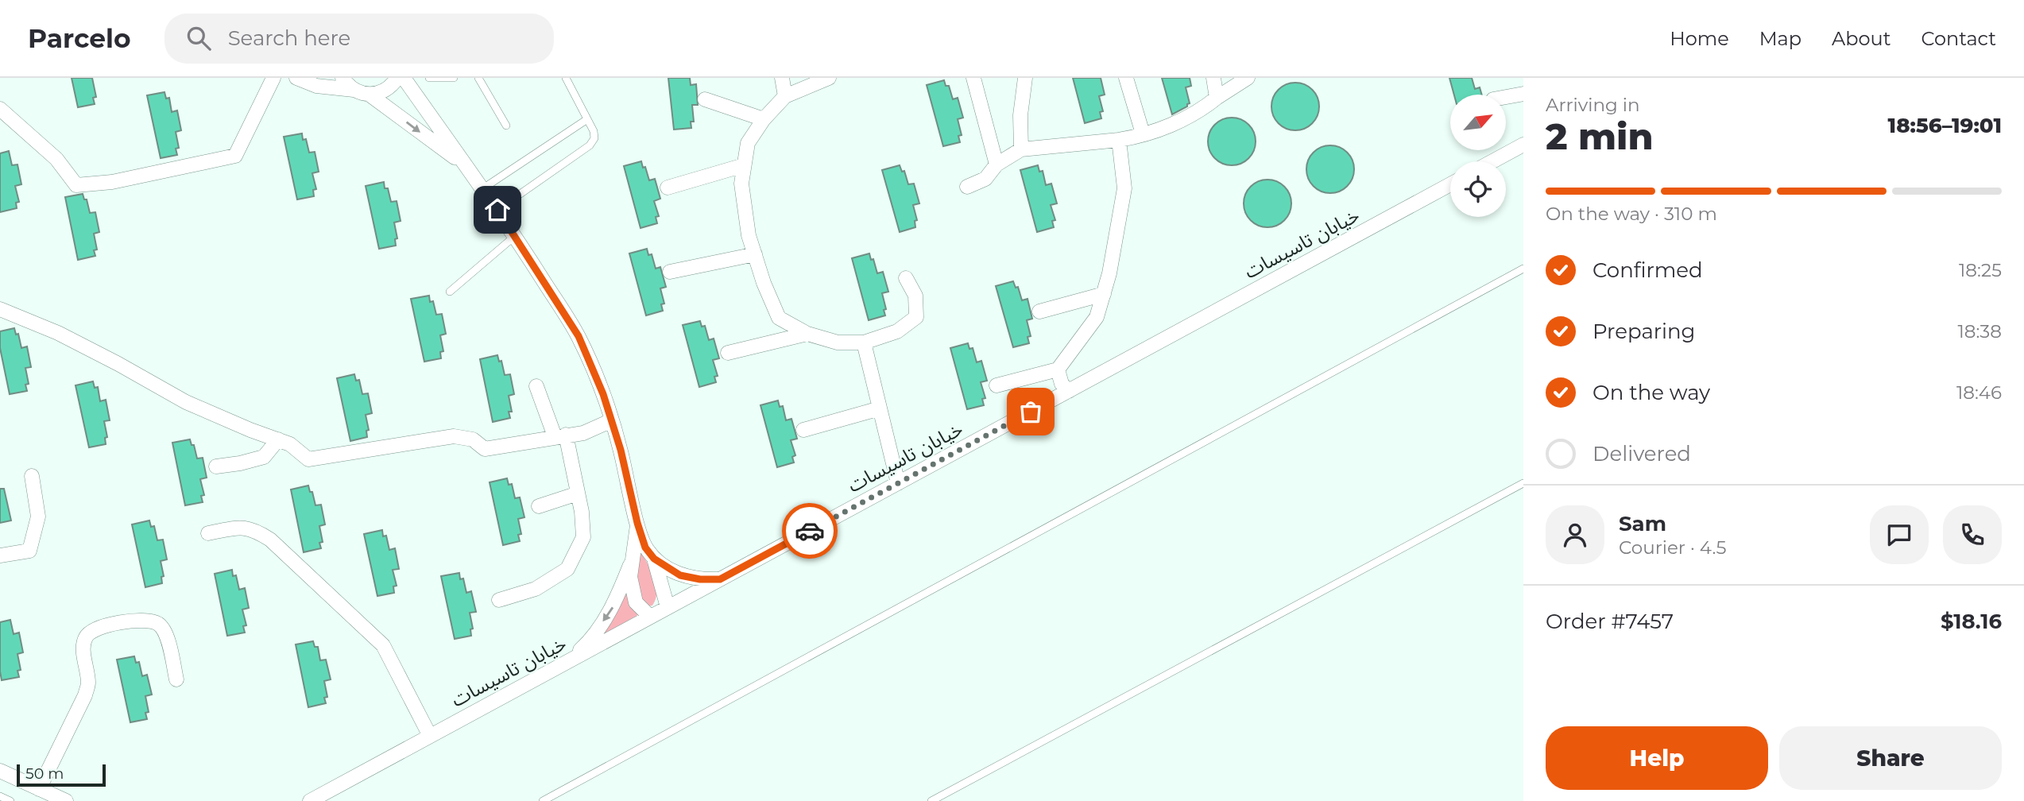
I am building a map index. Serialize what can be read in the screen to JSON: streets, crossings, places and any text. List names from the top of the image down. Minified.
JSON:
{"streets":{"street":["خیابان تاسیسات"]},"scale_bar":"50 m","north":"top right","page":{"header":"Parcelo","search":"Search here","nav":["Home","Map","About","Contact"],"heading":["2 min","Arriving in","18:56–19:01"],"panel":["Sam","Courier · 4.5","Order #7457","$18.16"],"bar":"On the way · 310 m","list":[["Confirmed","18:25"],["Preparing","18:38"],["On the way","18:46"],"Delivered"],"buttons":["Help","Share"],"scale":"50 m"}}
